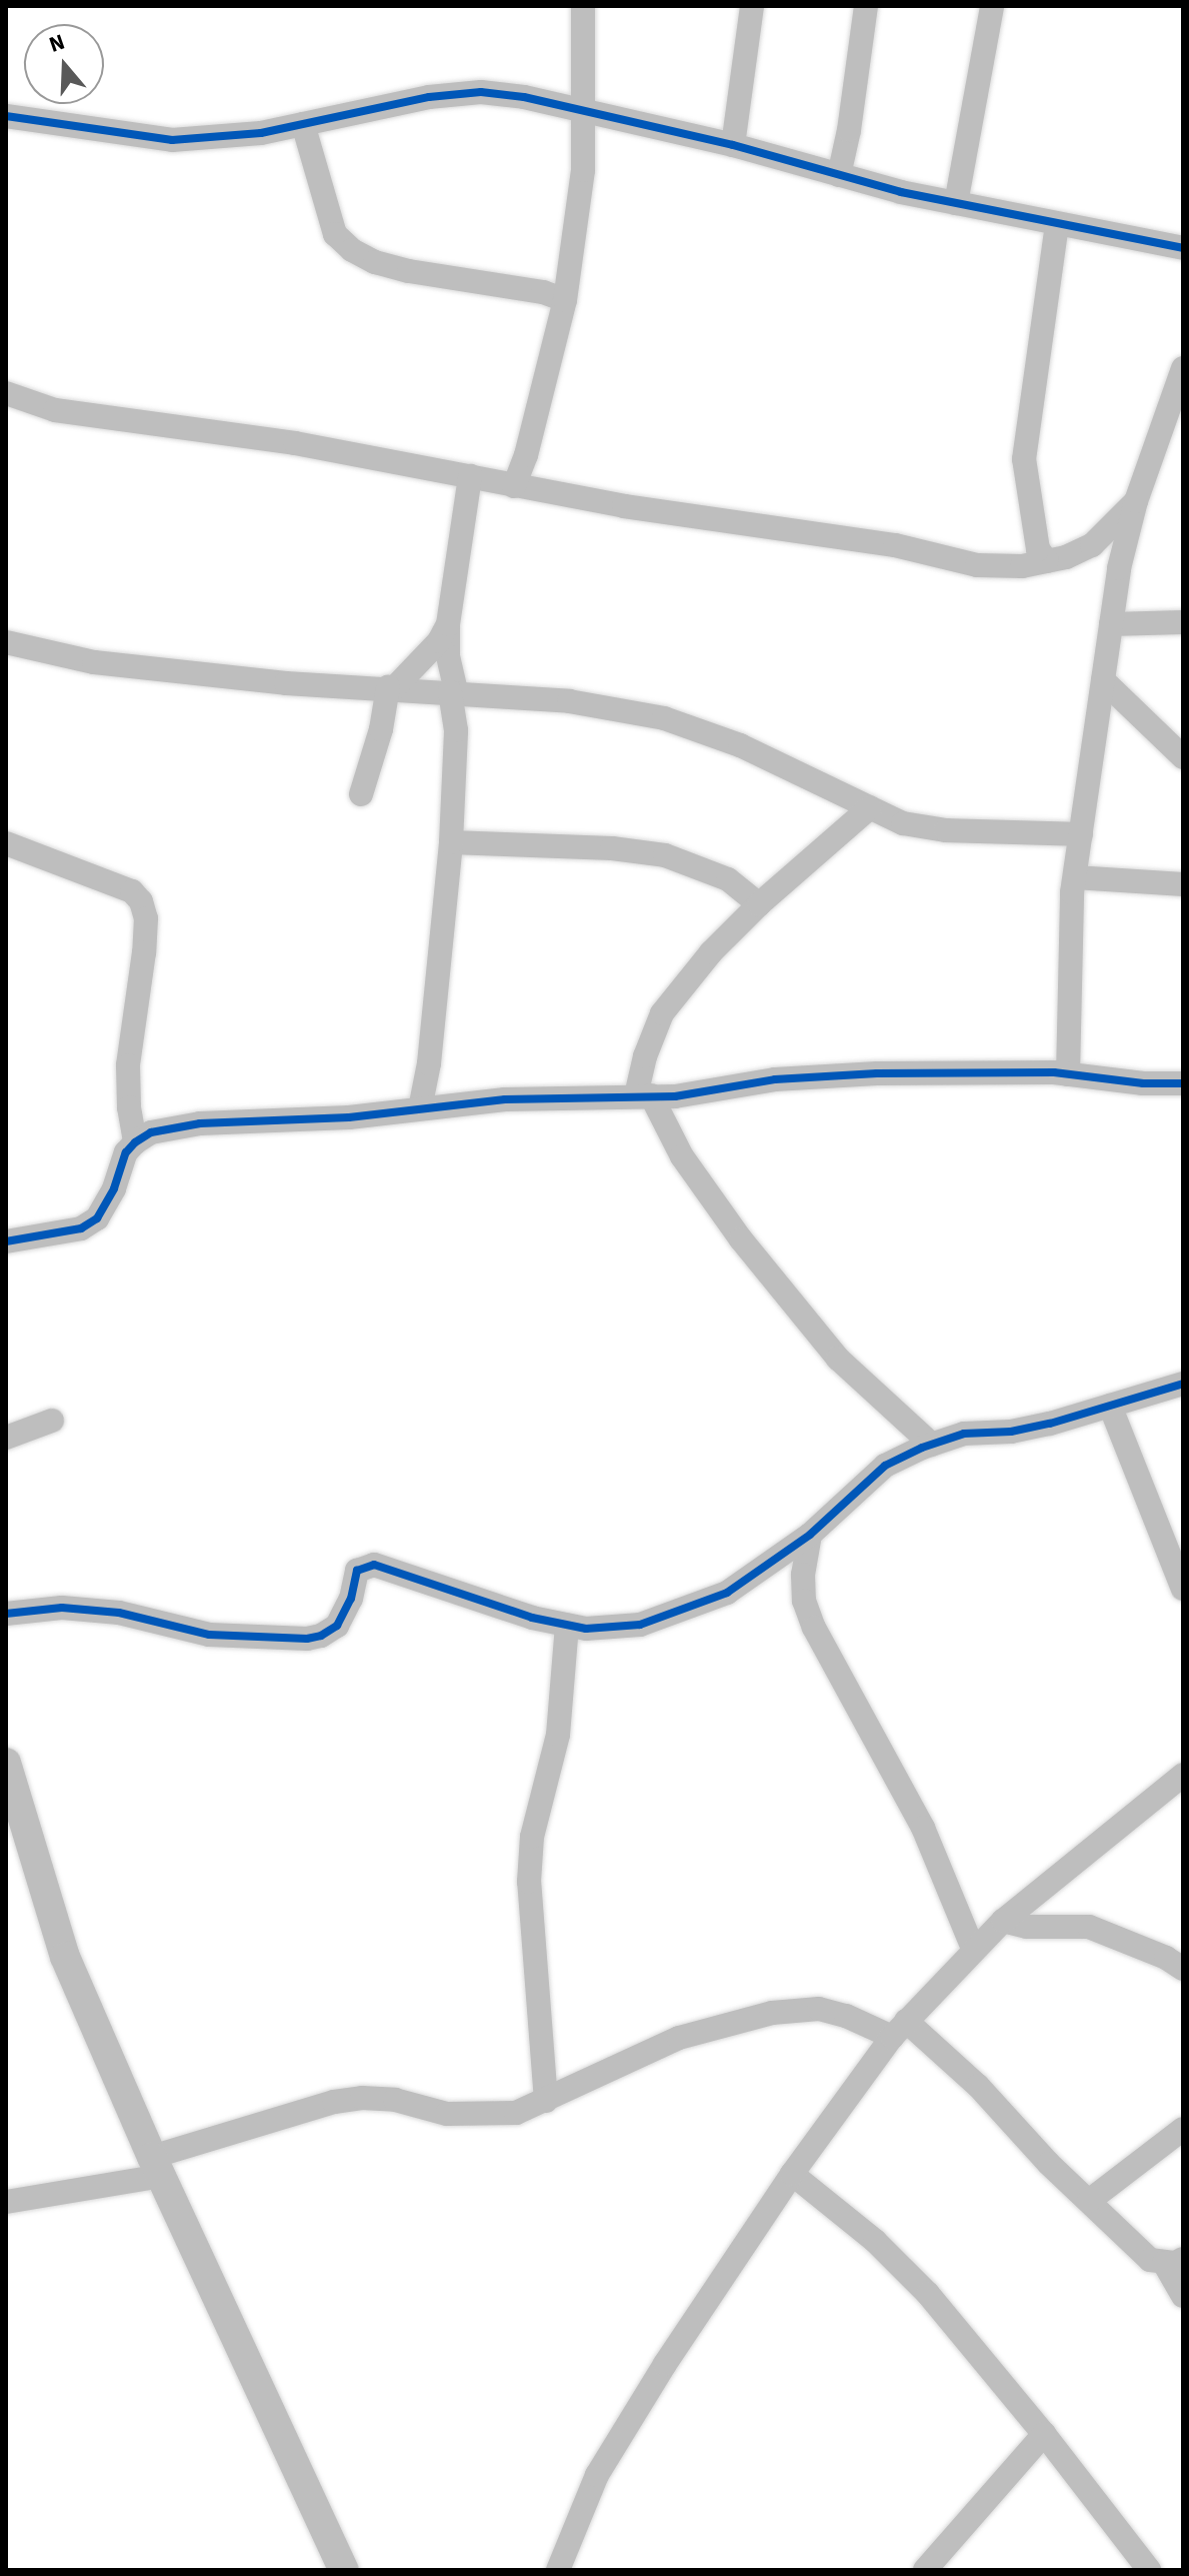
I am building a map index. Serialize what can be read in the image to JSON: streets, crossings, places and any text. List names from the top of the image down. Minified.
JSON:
{"north":"top"}
